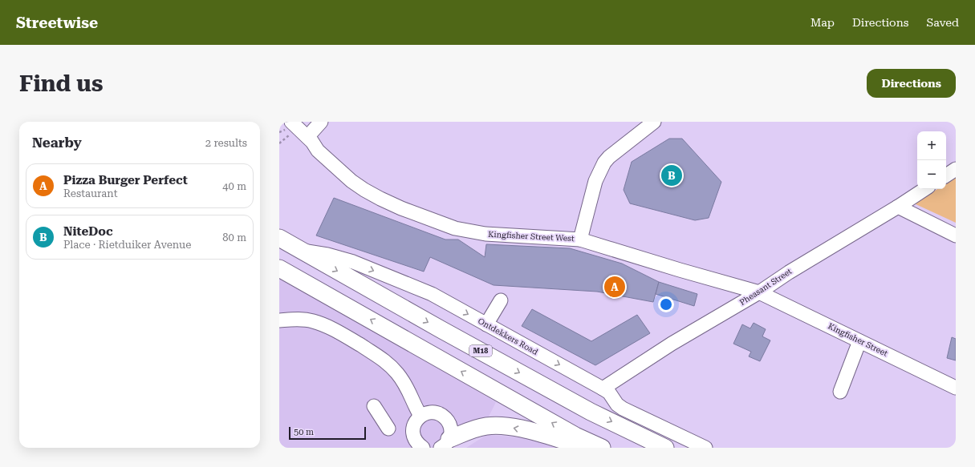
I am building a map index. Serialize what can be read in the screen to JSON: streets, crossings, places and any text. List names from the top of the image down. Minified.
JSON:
{"streets":{"main road":["Ontdekkers Road","M18"],"street":["Kingfisher Street West","Pheasant Street","Kingfisher Street"]},"crossings":[["Kingfisher Street West","Pheasant Street"],["Kingfisher Street West","Kingfisher Street"],["Pheasant Street","Ontdekkers Road"],["Pheasant Street","Kingfisher Street"]],"scale_bar":"50 m","page":{"header":"Streetwise","nav":["Map","Directions","Saved"],"buttons":"Directions","title":"Find us","heading":["Nearby","2 results"],"map_buttons":["+","−"],"list":[{"mark":"A","name":"Pizza Burger Perfect","note":"Restaurant","value":"40 m"},{"mark":"B","name":"NiteDoc","note":"Place · Rietduiker Avenue","value":"80 m"}],"pins":["B","A"],"scale":"50 m"}}
